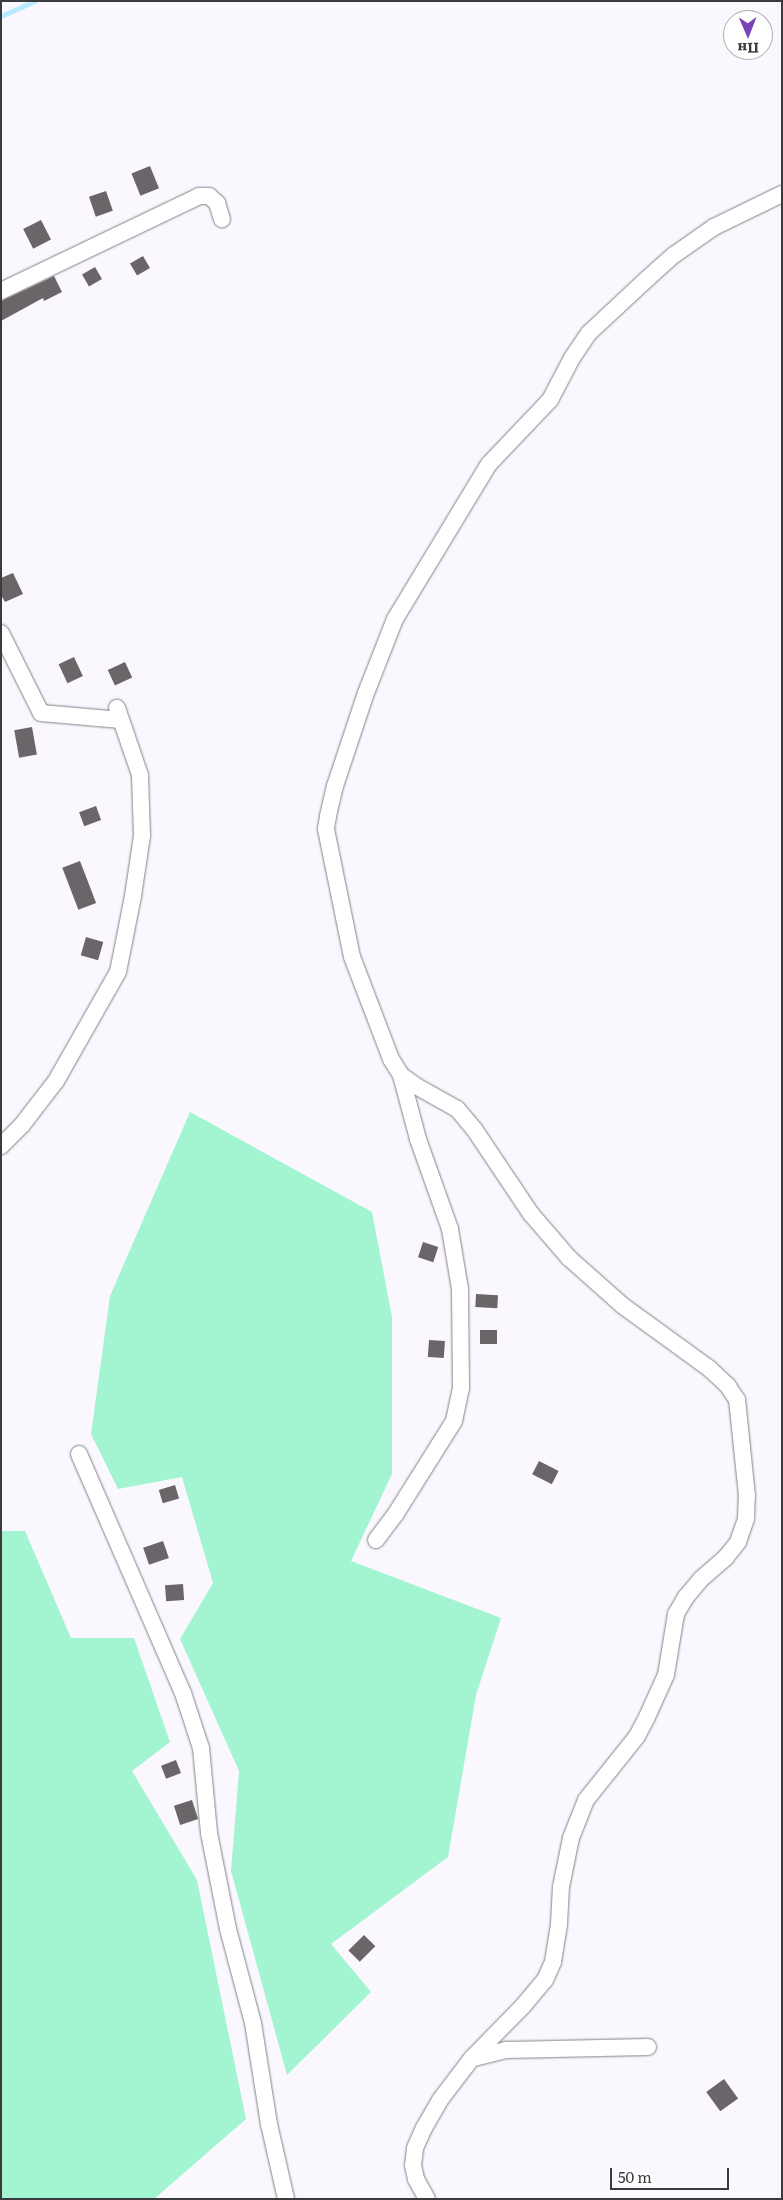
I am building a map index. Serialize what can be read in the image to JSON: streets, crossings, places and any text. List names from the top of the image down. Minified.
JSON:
{"scale_bar":"50 m","north":"bottom"}
